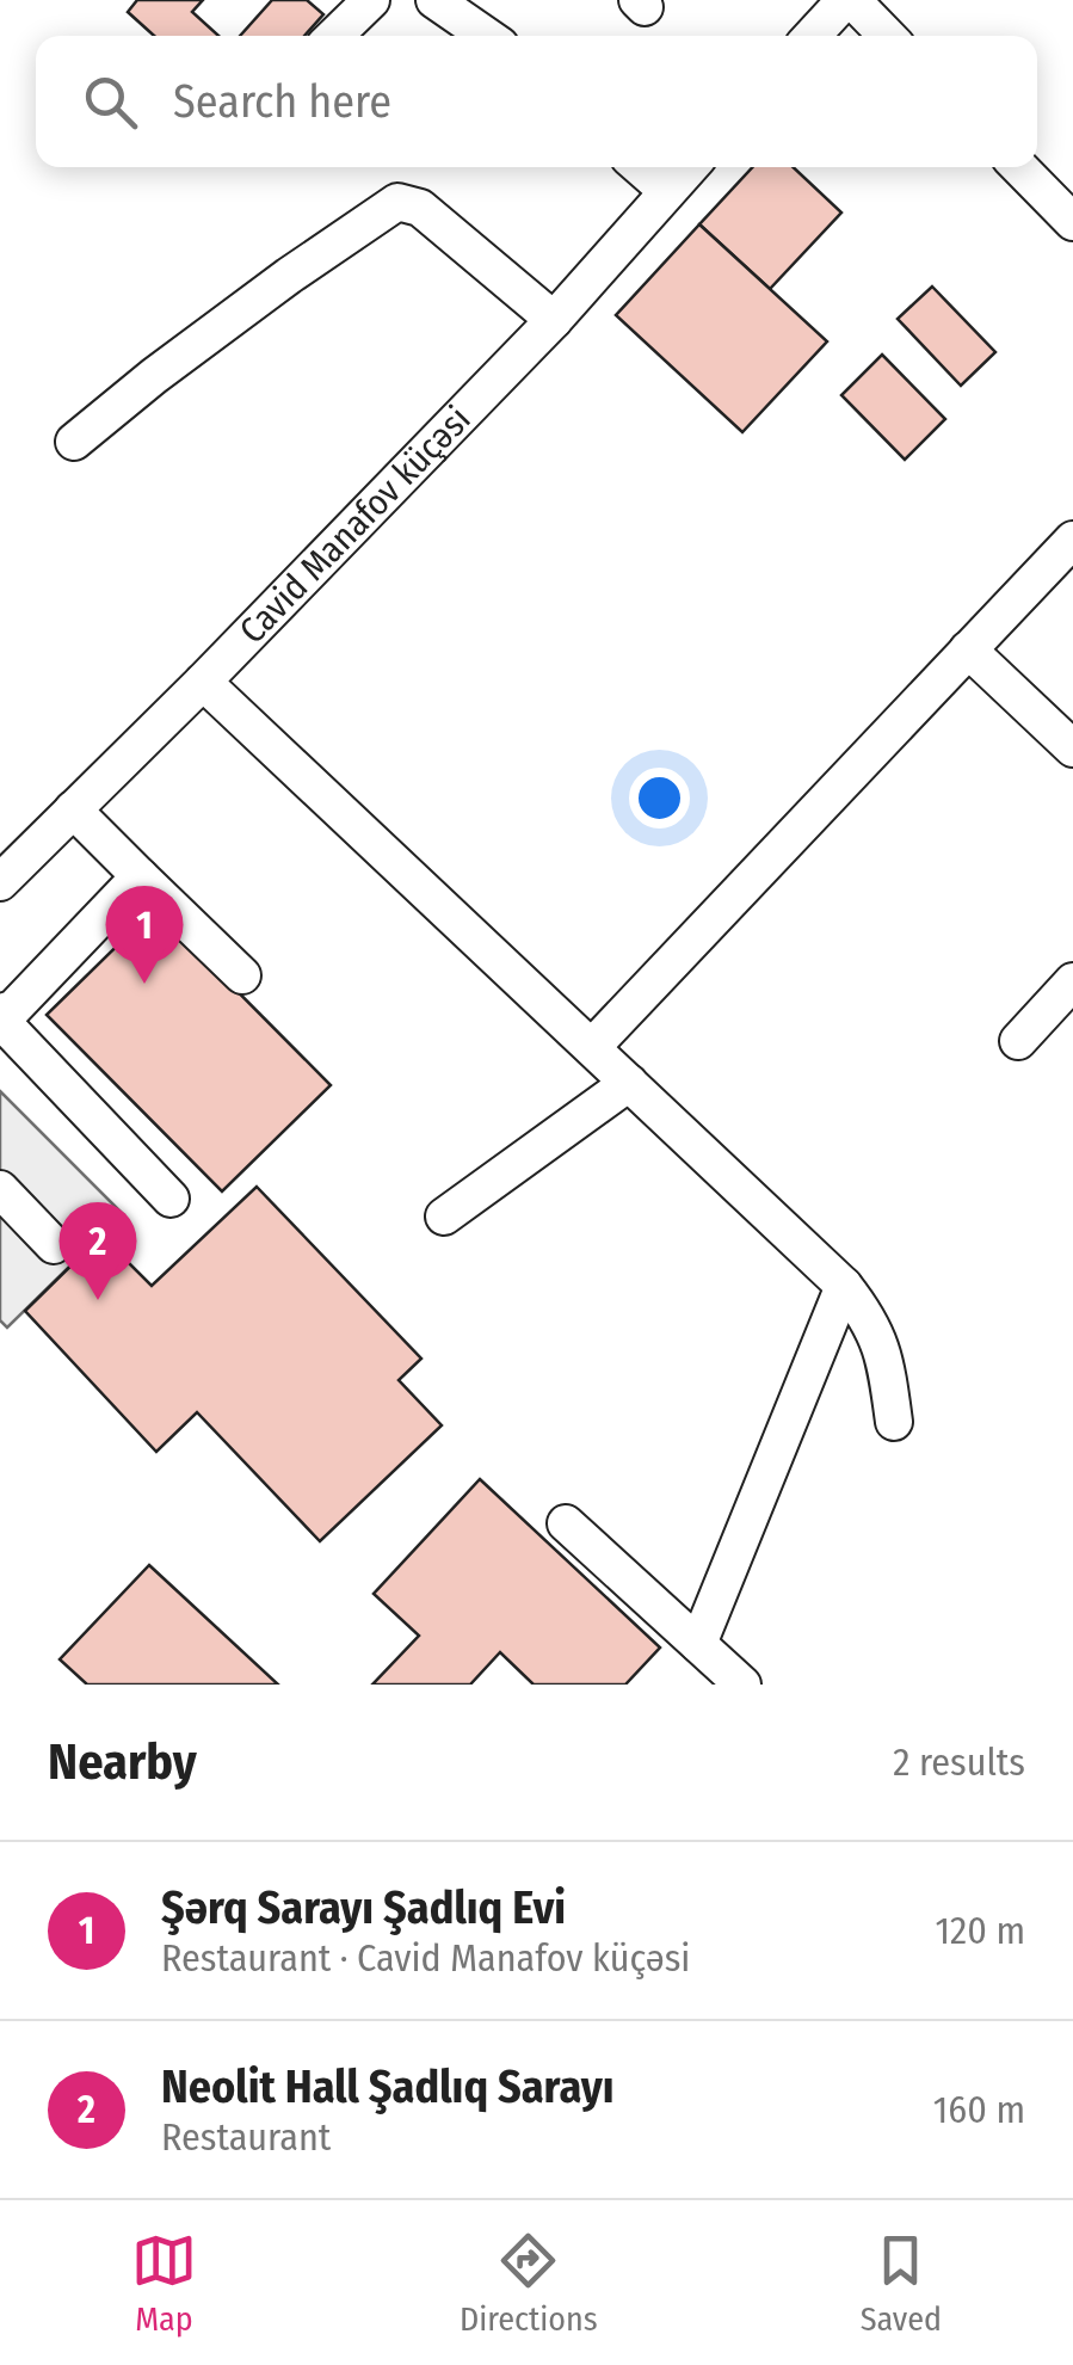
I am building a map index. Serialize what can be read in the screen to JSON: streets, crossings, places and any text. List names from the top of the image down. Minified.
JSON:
{"streets":{"street":["Cavid Manafov küçəsi"]},"page":{"search":"Search here","pins":["1","2"],"heading":["Nearby","2 results"],"list":[{"mark":"1","name":"Şərq Sarayı Şadlıq Evi","note":"Restaurant · Cavid Manafov küçəsi","value":"120 m"},{"mark":"2","name":"Neolit Hall Şadlıq Sarayı","note":"Restaurant","value":"160 m"}],"nav":["Map","Directions","Saved"]}}
